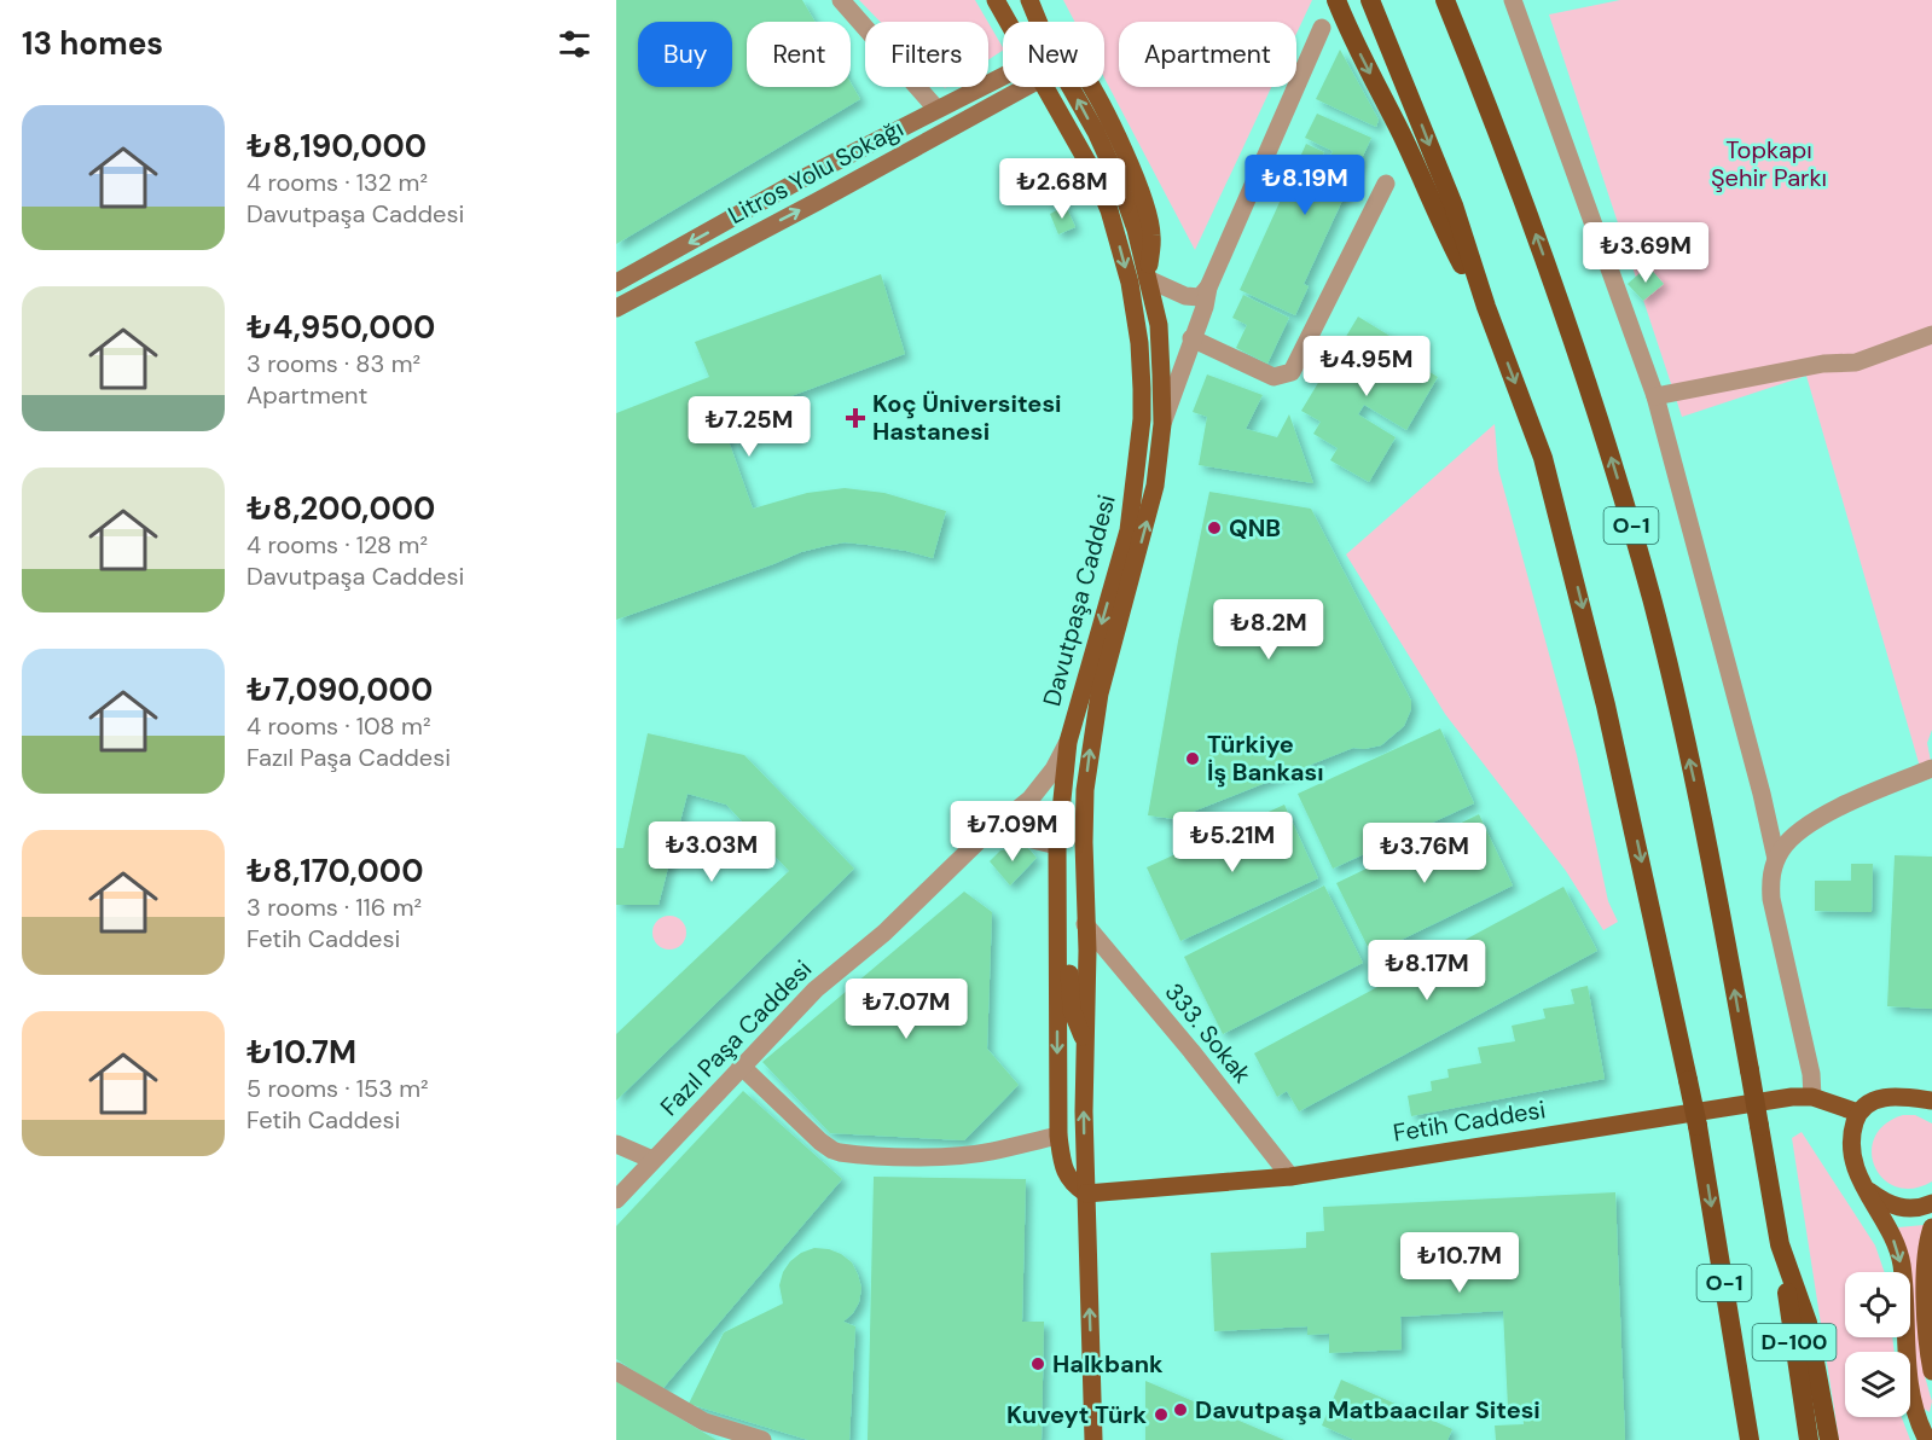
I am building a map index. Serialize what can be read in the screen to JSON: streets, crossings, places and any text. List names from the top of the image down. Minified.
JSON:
{"streets":{"highway":["O-1","D-100"],"main road":["Litros Yolu Sokağı","Davutpaşa Caddesi","Fetih Caddesi"],"street":["333. Sokak","Fazıl Paşa Caddesi"]},"crossings":[["O-1","D-100"],["Davutpaşa Caddesi","333. Sokak"],["Davutpaşa Caddesi","Fazıl Paşa Caddesi"],["Davutpaşa Caddesi","Fetih Caddesi"],["333. Sokak","Fetih Caddesi"]],"parks":["Topkapı Şehir Parkı"],"places":{"health":["Koç Üniversitesi Hastanesi"],"other":["QNB","Türkiye İş Bankası","Halkbank","Davutpaşa Matbaacılar Sitesi","Kuveyt Türk"]},"page":{"heading":"13 homes","chip":["Buy","Rent","Filters","New","Apartment"],"list":[{"name":"₺8,190,000","note":"4 rooms · 132 m² · Davutpaşa Caddesi"},{"name":"₺4,950,000","note":"3 rooms · 83 m² · Apartment"},{"name":"₺8,200,000","note":"4 rooms · 128 m² · Davutpaşa Caddesi"},{"name":"₺7,090,000","note":"4 rooms · 108 m² · Fazıl Paşa Caddesi"},{"name":"₺8,170,000","note":"3 rooms · 116 m² · Fetih Caddesi"},{"name":"₺10.7M","note":"5 rooms · 153 m² · Fetih Caddesi"}],"price":["₺8.19M","₺2.68M","₺3.69M","₺4.95M","₺7.25M","₺8.2M","₺7.09M","₺5.21M","₺3.03M","₺3.76M","₺8.17M","₺7.07M","₺10.7M"]}}
